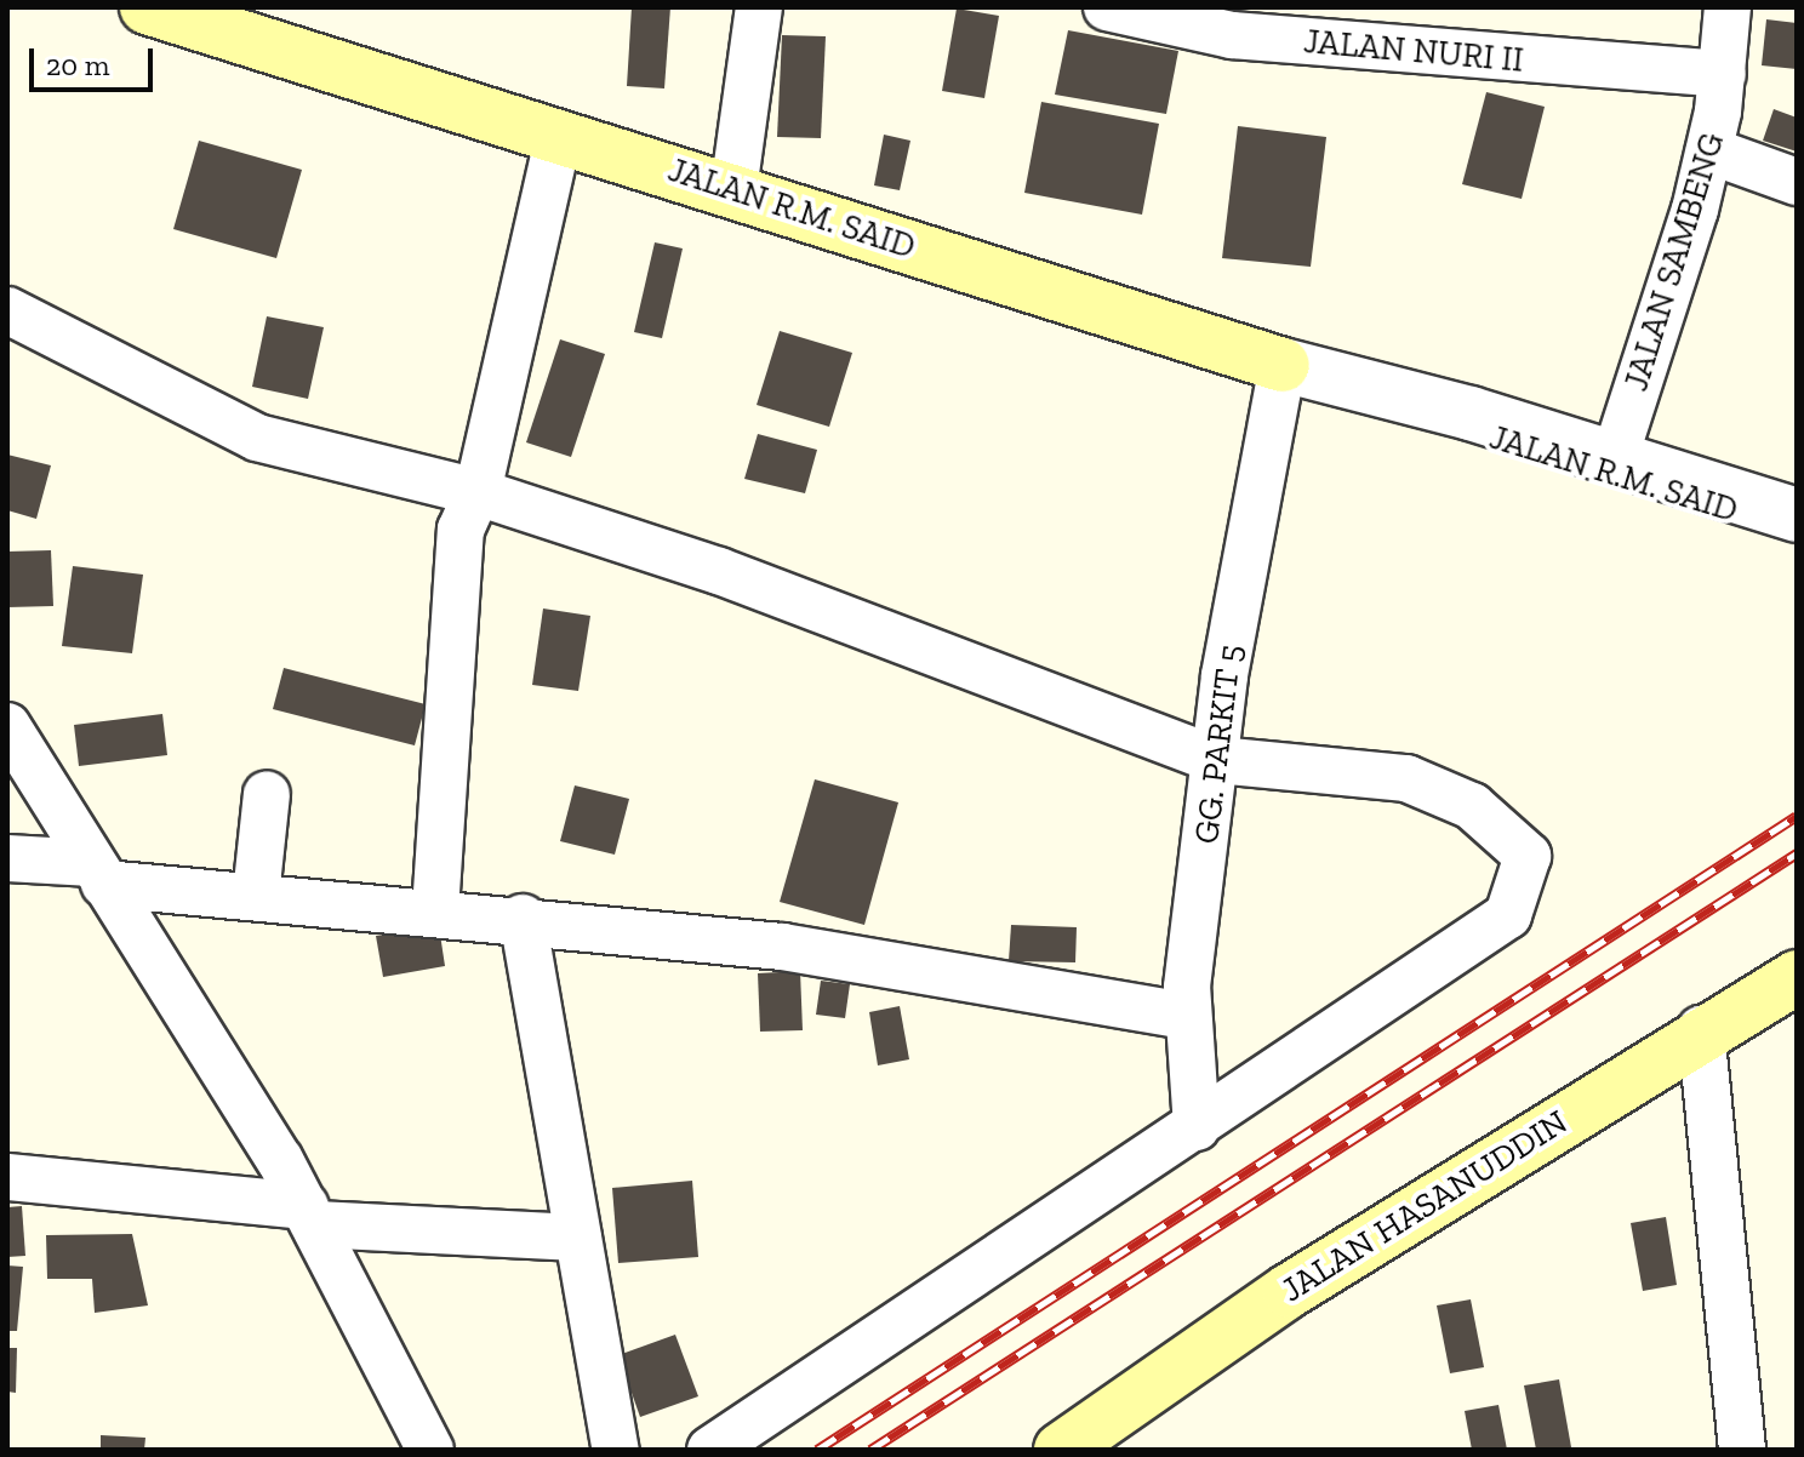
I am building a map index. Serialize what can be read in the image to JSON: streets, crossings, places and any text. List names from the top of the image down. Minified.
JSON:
{"streets":{"main road":["JALAN R.M. SAID","JALAN HASANUDDIN"],"street":["JALAN NURI II","JALAN SAMBENG","GG. PARKIT 5"]},"crossings":[["JALAN NURI II","JALAN SAMBENG"],["JALAN R.M. SAID","JALAN SAMBENG"],["JALAN R.M. SAID","GG. PARKIT 5"]],"scale_bar":"20 m"}
